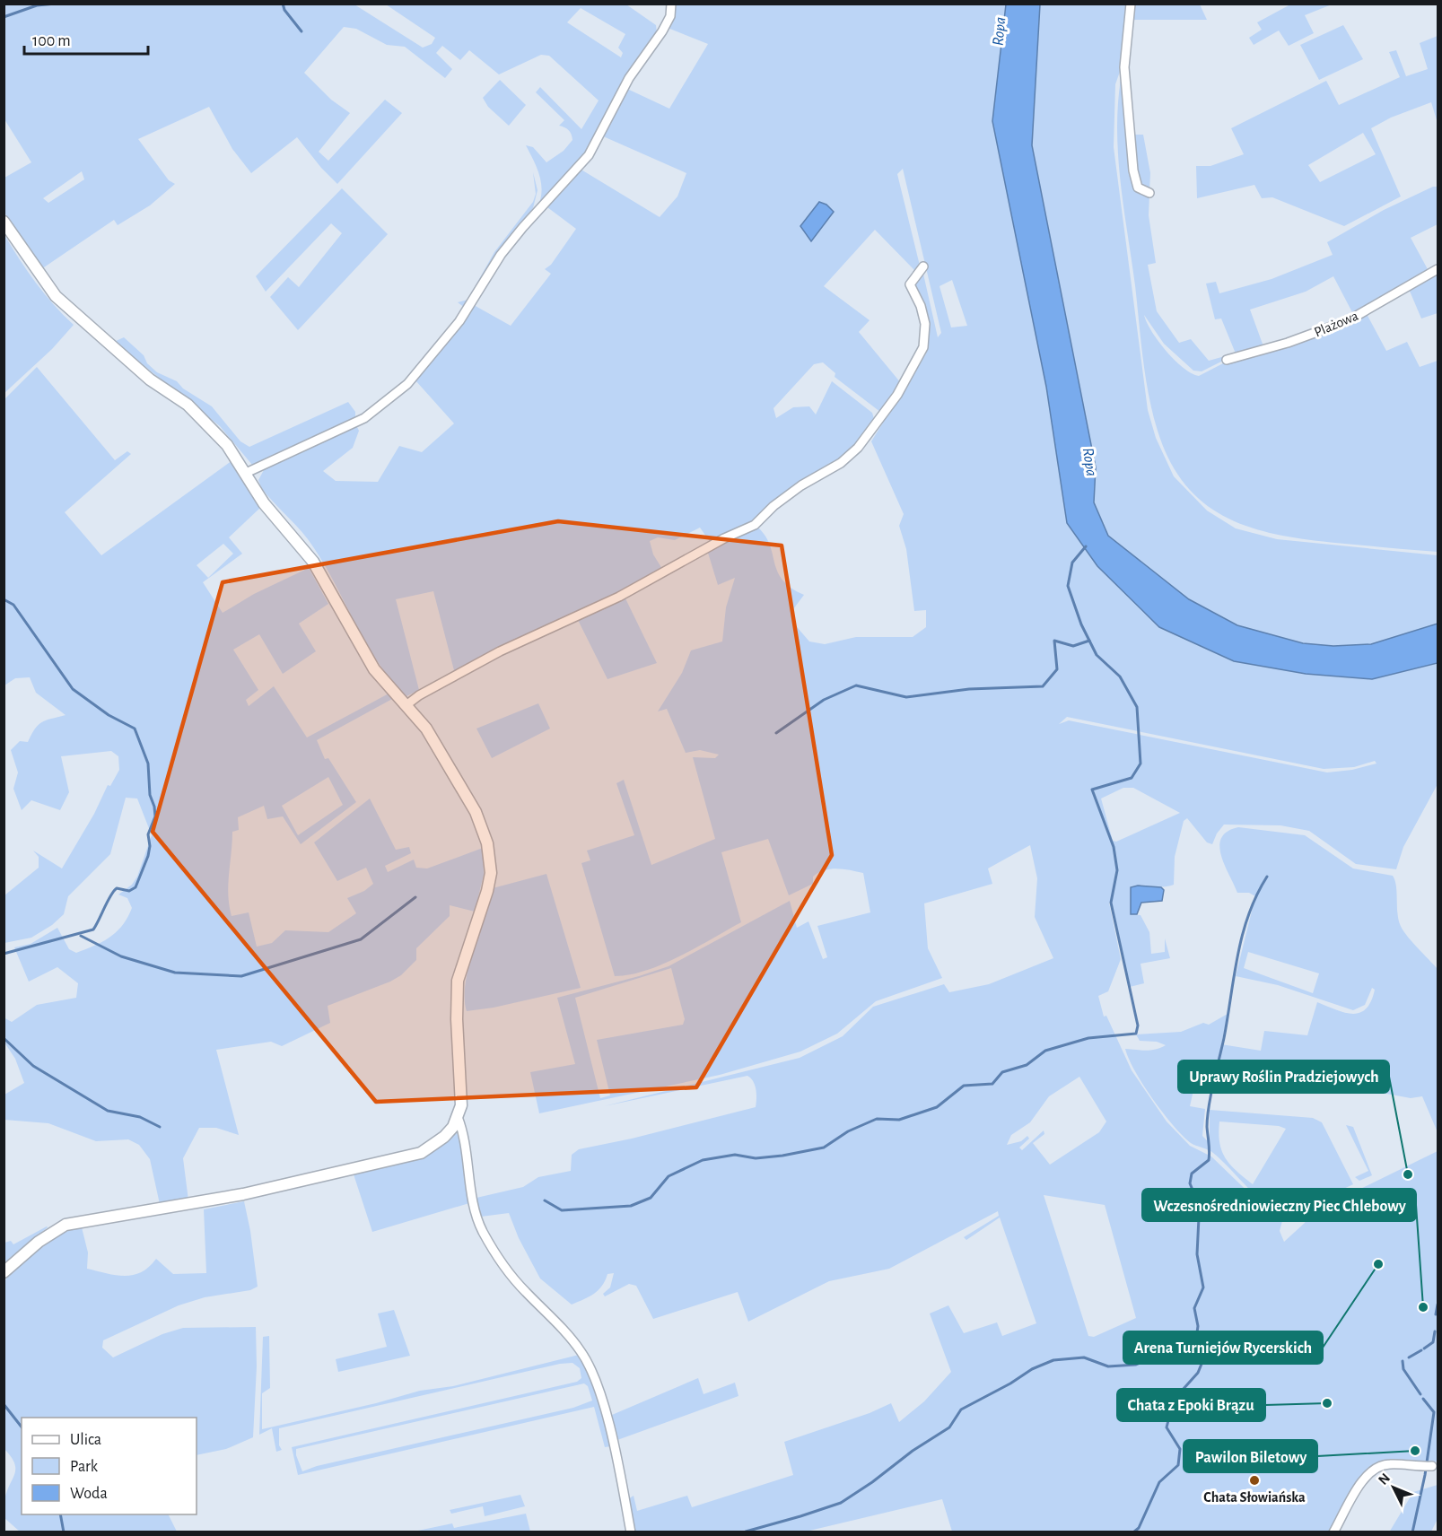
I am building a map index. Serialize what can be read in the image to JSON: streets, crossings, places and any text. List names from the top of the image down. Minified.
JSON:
{"streets":{"street":["Plażowa"]},"water":["Ropa"],"places":["Uprawy Roślin Pradziejowych","Arena Turniejów Rycerskich","Wczesnośredniowieczny Piec Chlebowy","Chata z Epoki Brązu","Pawilon Biletowy","Chata Słowiańska"],"legend":["Ulica","Park","Woda"],"scale_bar":"100 m","north":"top left"}
